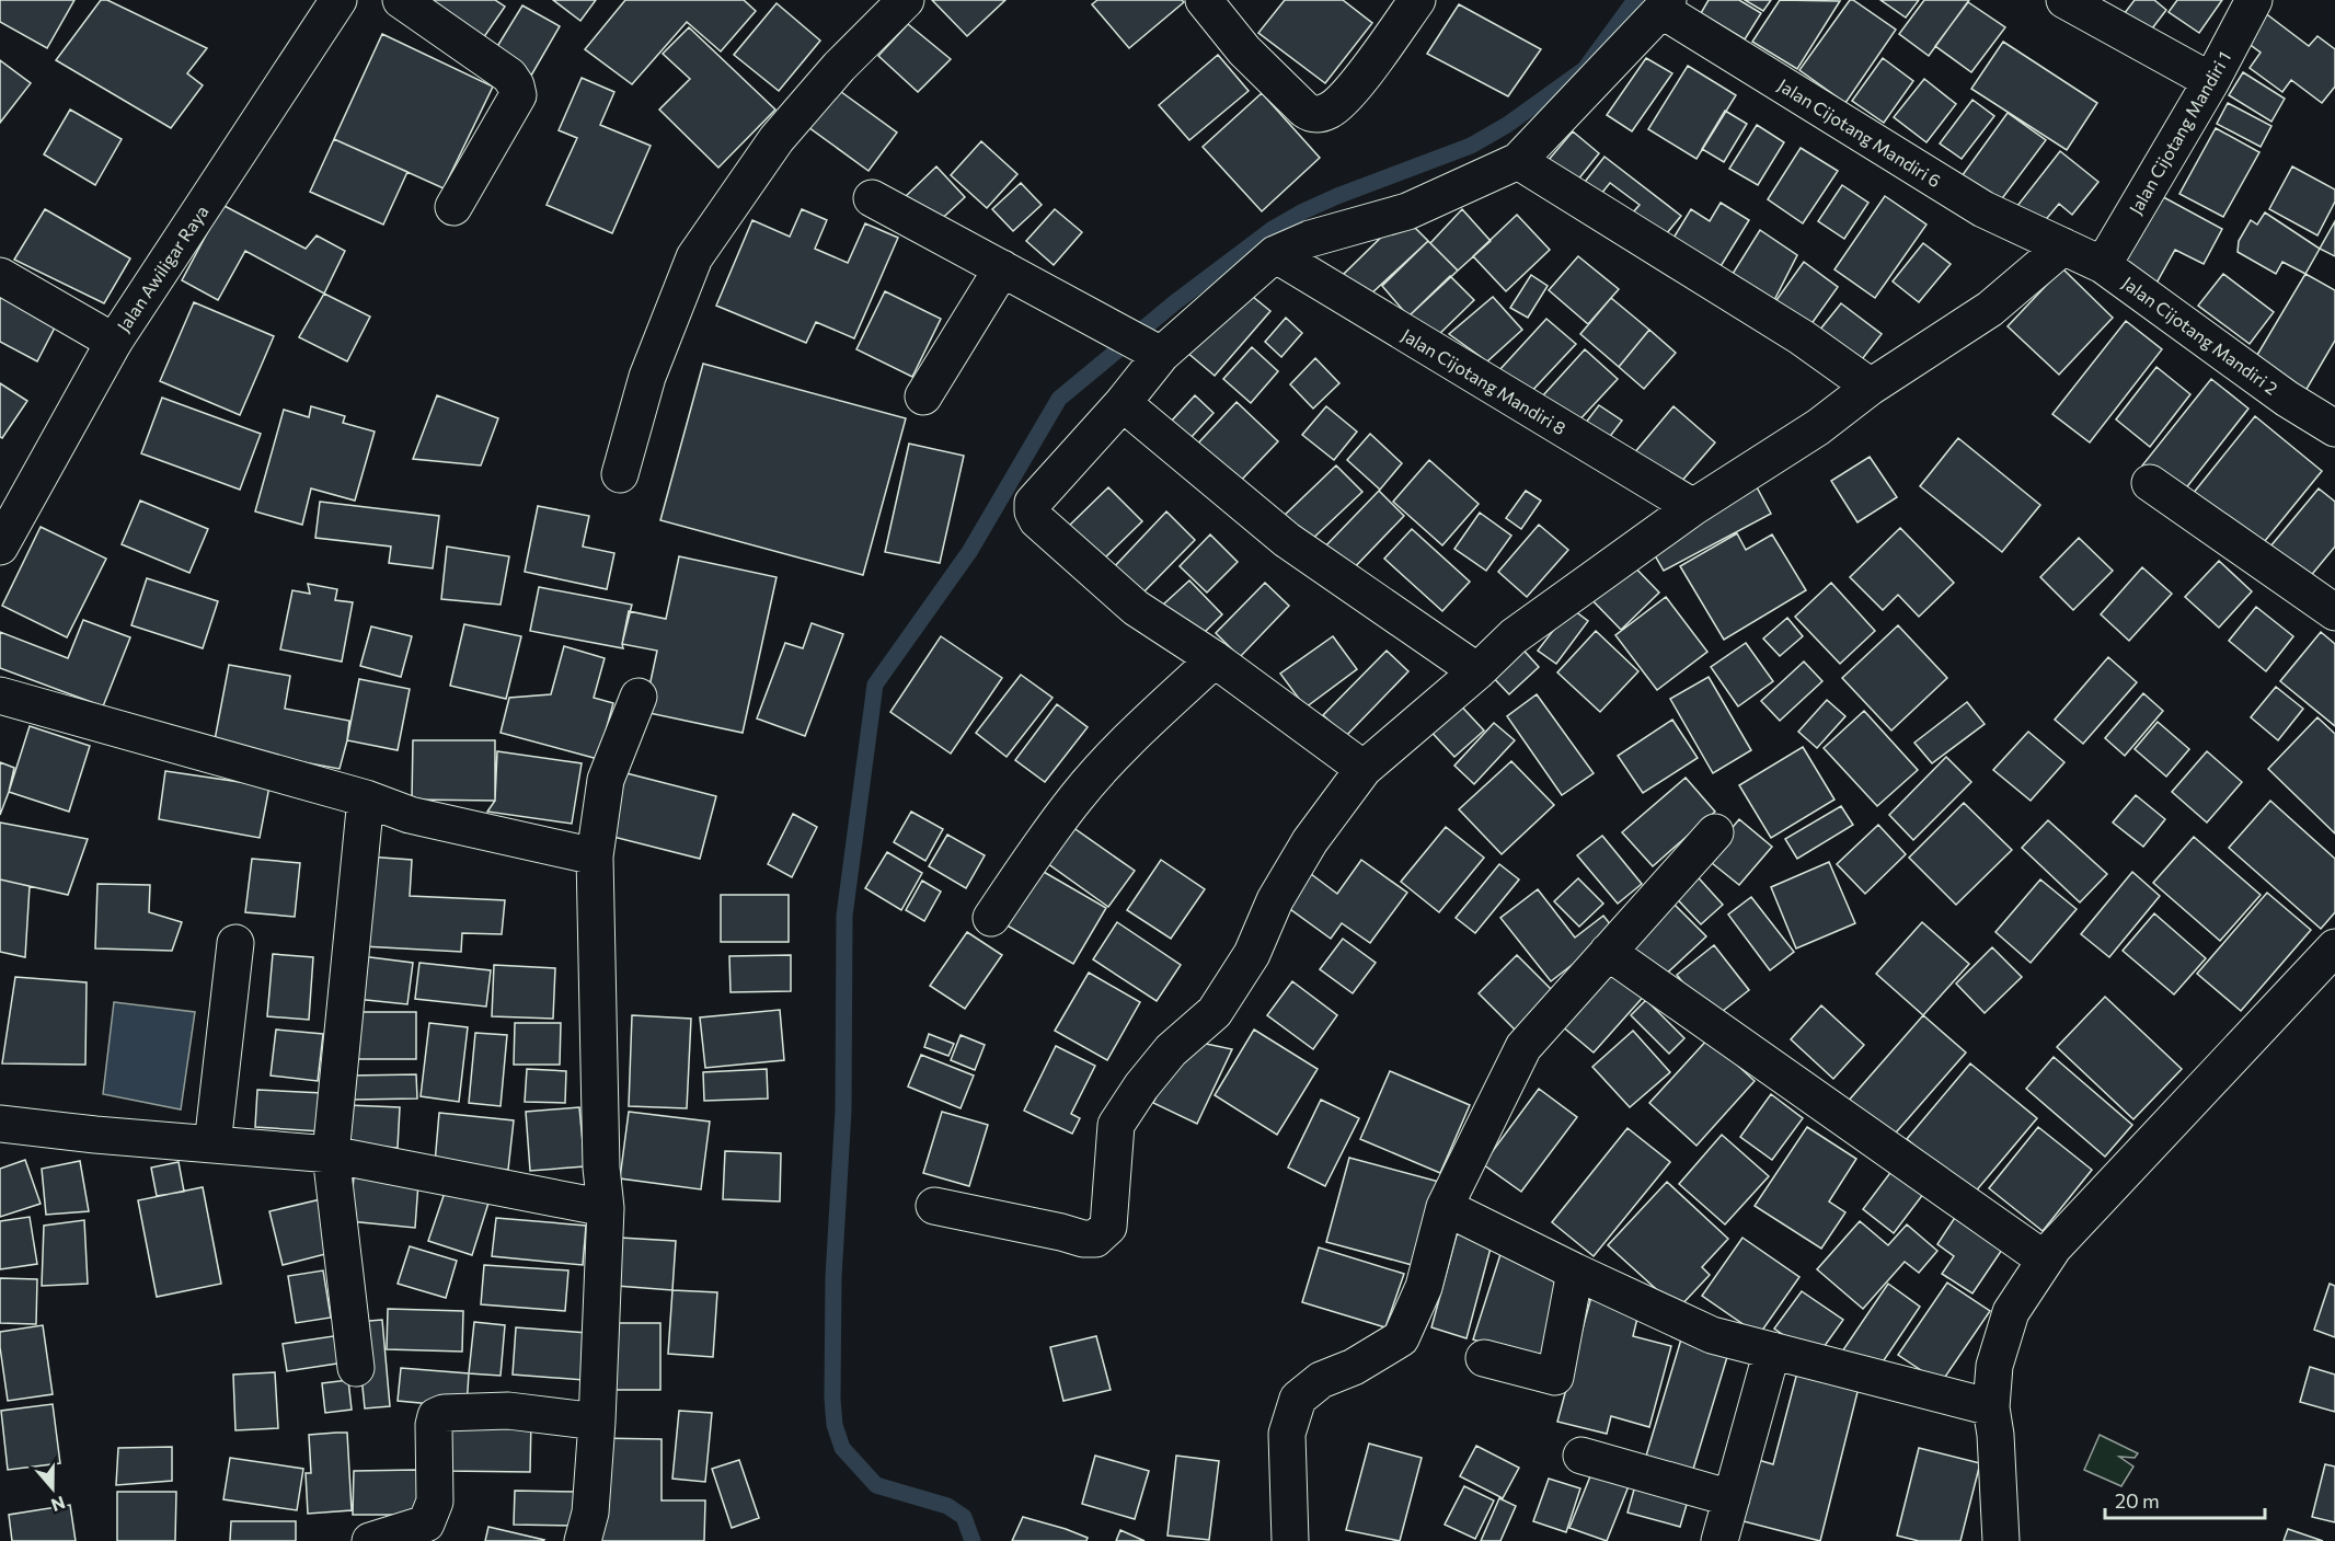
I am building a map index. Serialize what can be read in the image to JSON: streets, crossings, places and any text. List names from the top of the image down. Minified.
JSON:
{"streets":{"street":["Jalan Cijotang Mandiri 6","Jalan Cijotang Mandiri 1","Jalan Awiligar Raya","Jalan Cijotang Mandiri 2","Jalan Cijotang Mandiri 8"]},"crossings":[["Jalan Cijotang Mandiri 6","Jalan Cijotang Mandiri 2"],["Jalan Cijotang Mandiri 1","Jalan Cijotang Mandiri 2"]],"scale_bar":"20 m","north":"bottom"}
